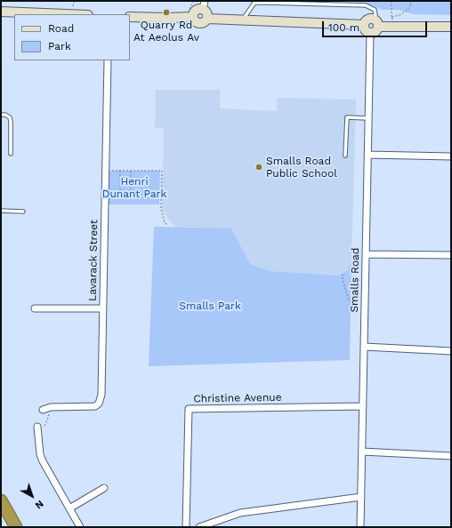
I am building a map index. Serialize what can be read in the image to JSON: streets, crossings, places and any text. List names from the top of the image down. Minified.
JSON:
{"streets":{"street":["Lavarack Street","Smalls Road","Christine Avenue"]},"crossings":[["Smalls Road","Christine Avenue"]],"parks":["Henri Dunant Park","Smalls Park"],"places":["Quarry Rd At Aeolus Av","Smalls Road Public School"],"legend":["Road","Park"],"scale_bar":"100 m","north":"bottom right"}
